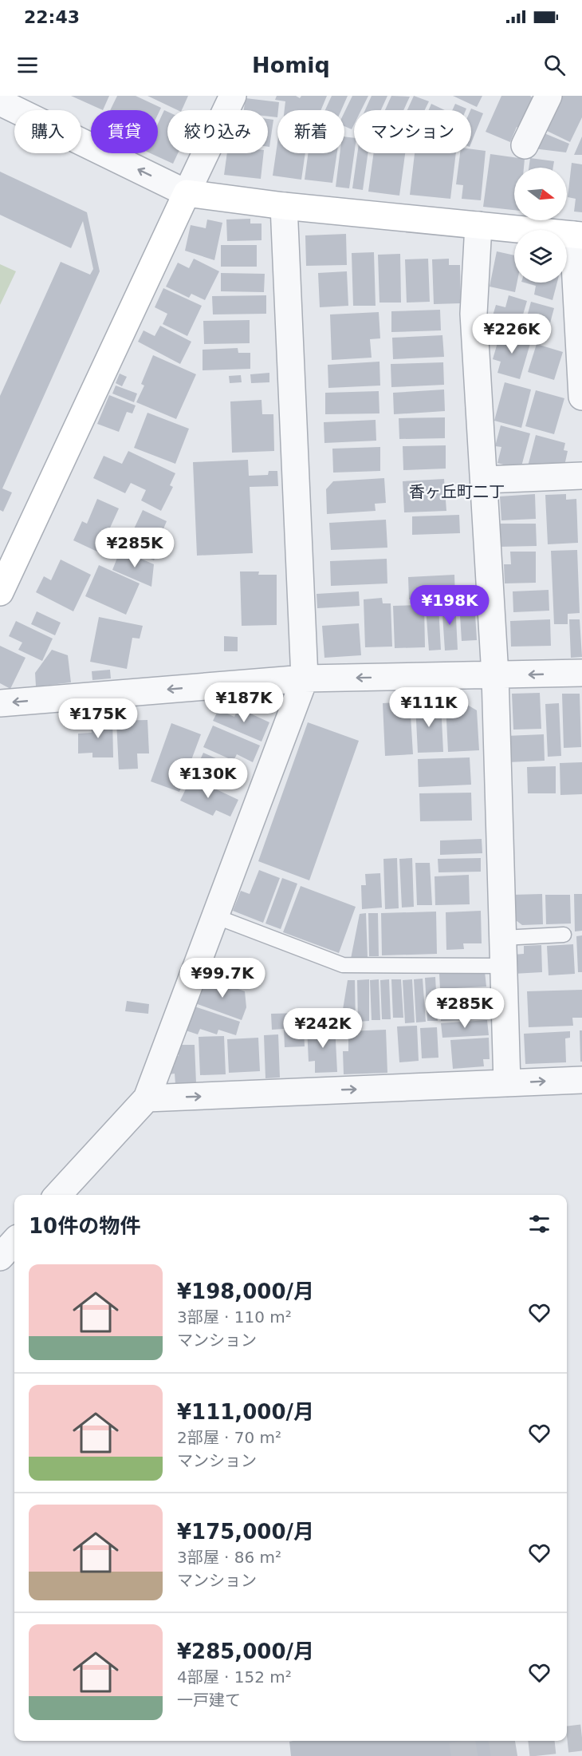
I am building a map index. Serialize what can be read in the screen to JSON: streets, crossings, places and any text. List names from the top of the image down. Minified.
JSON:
{"districts":["香ヶ丘町二丁"],"north":"right","page":{"status":"22:43","header":"Homiq","chip":["購入","賃貸","絞り込み","新着","マンション"],"price":["¥226K","¥285K","¥198K","¥187K","¥111K","¥175K","¥130K","¥99.7K","¥285K","¥242K"],"heading":"10件の物件","list":[{"name":"¥198,000/月","note":"3部屋 · 110 m² · マンション"},{"name":"¥111,000/月","note":"2部屋 · 70 m² · マンション"},{"name":"¥175,000/月","note":"3部屋 · 86 m² · マンション"},{"name":"¥285,000/月","note":"4部屋 · 152 m² · 一戸建て"}]}}
